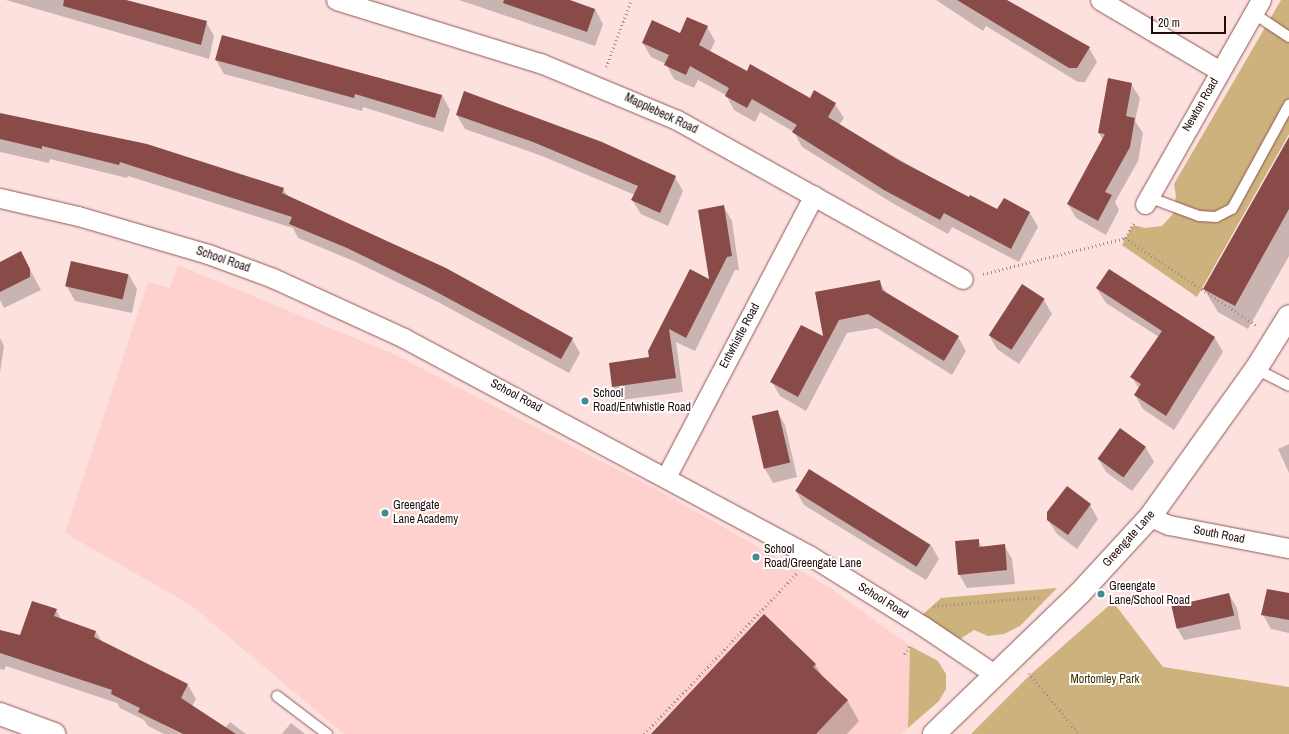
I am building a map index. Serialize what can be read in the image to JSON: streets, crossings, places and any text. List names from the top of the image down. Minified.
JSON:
{"streets":{"street":["Newton Road","Mapplebeck Road","School Road","Entwhistle Road","South Road","Greengate Lane"]},"crossings":[["Mapplebeck Road","Entwhistle Road"],["School Road","Entwhistle Road"],["School Road","Greengate Lane"],["South Road","Greengate Lane"]],"parks":["Mortomley Park"],"places":["School Road/Entwhistle Road","Greengate Lane Academy","School Road/Greengate Lane","Greengate Lane/School Road"],"scale_bar":"20 m"}
